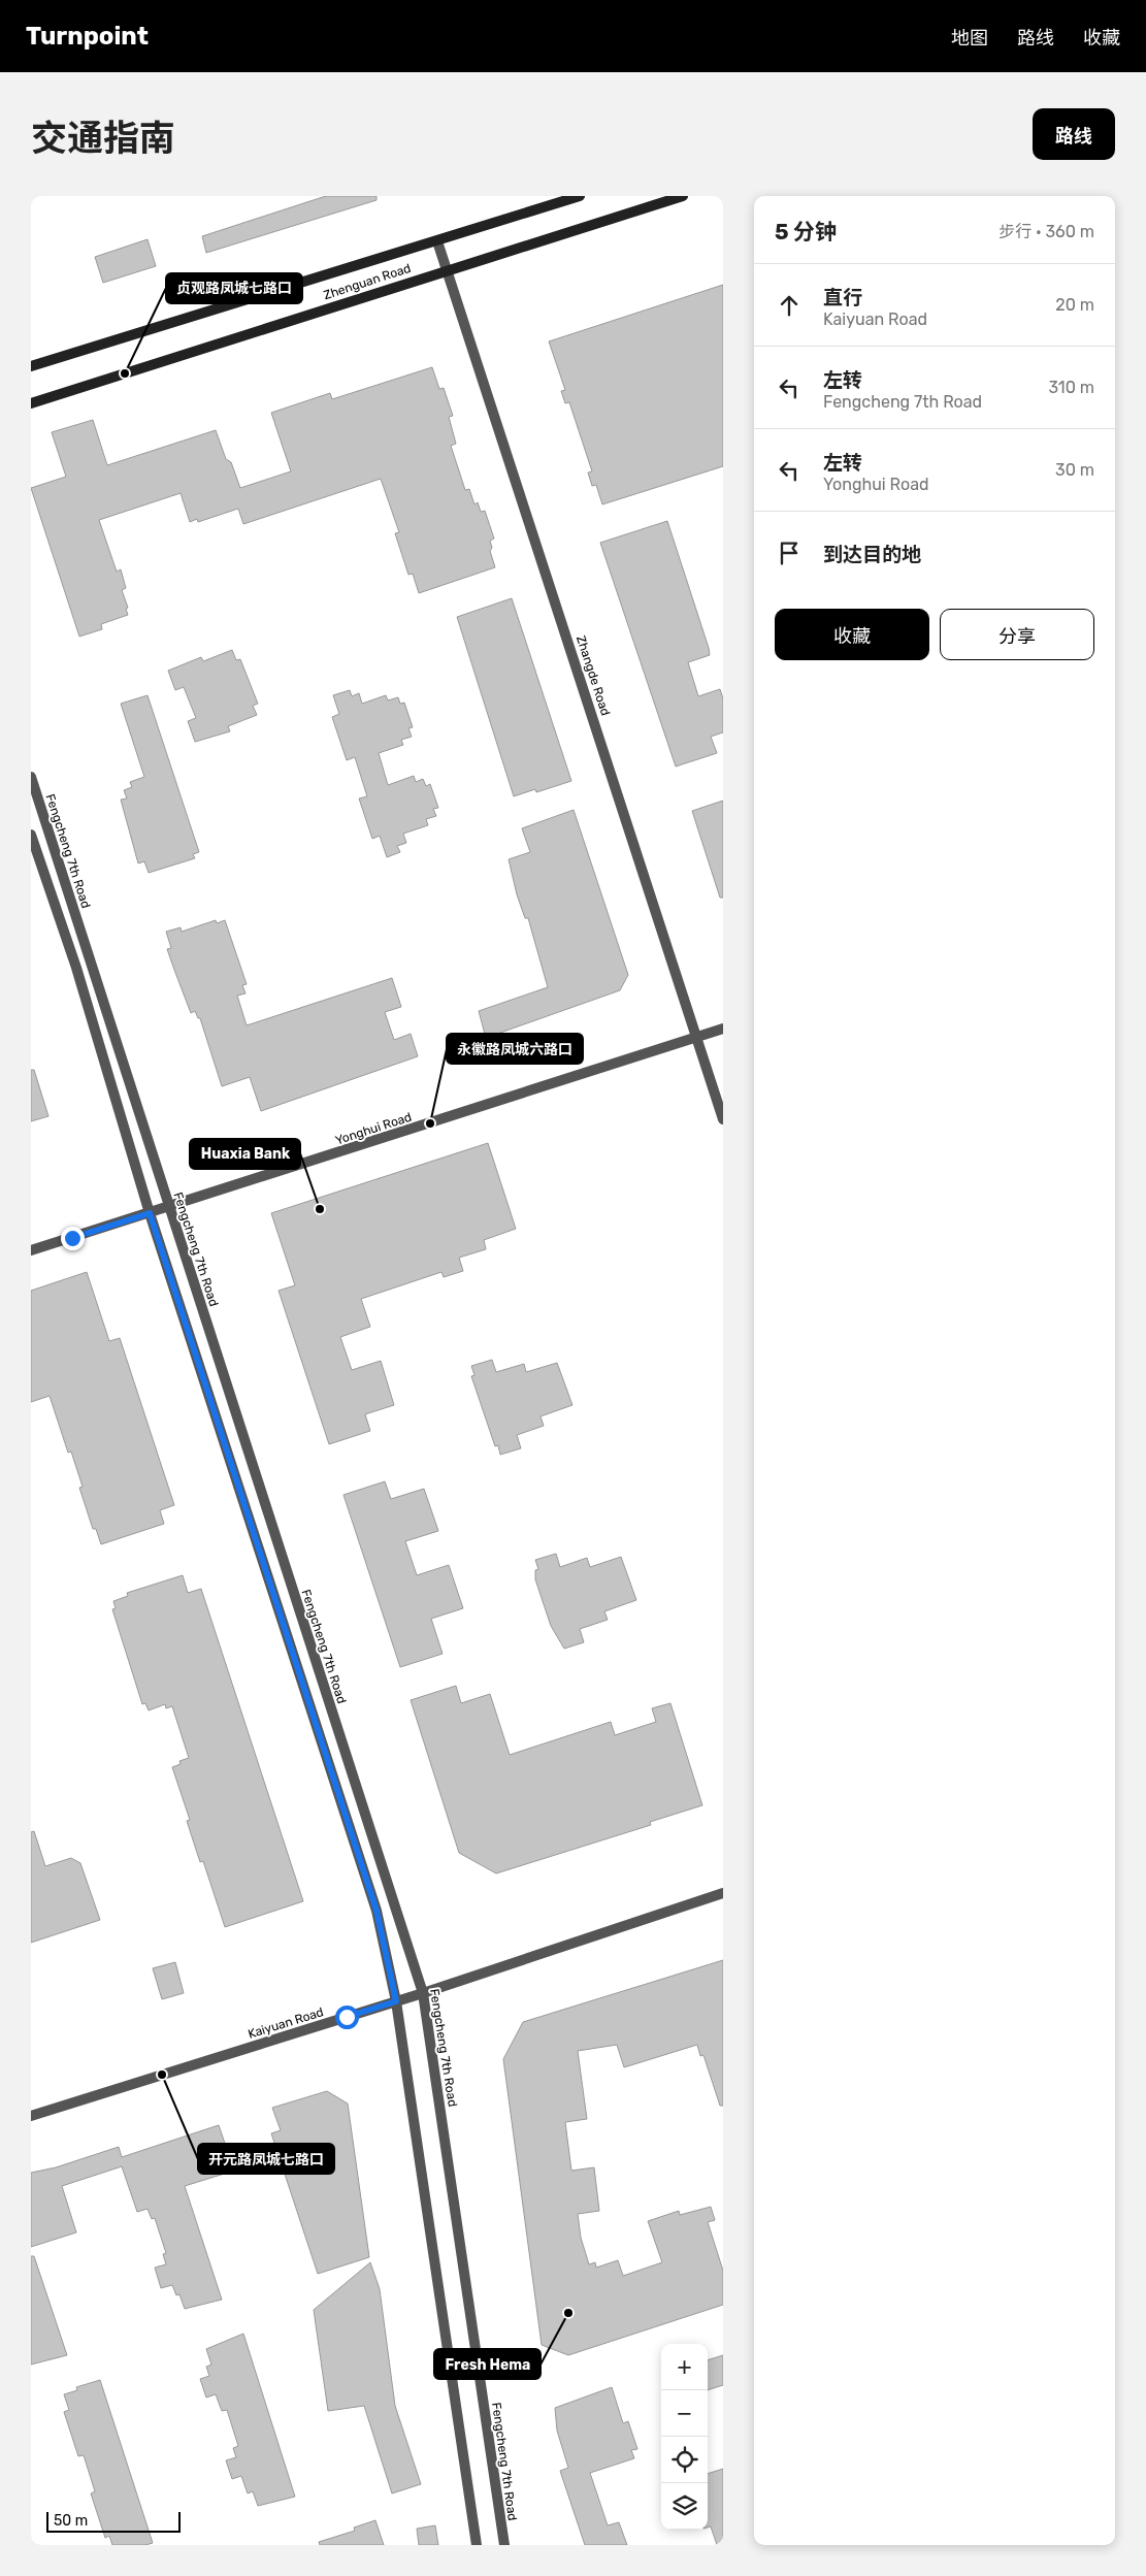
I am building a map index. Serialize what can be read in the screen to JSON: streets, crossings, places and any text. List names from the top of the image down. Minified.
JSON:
{"streets":{"main road":["Zhenguan Road"],"street":["Zhangde Road","Fengcheng 7th Road","Yonghui Road","Kaiyuan Road"]},"crossings":[["Zhenguan Road","Zhangde Road"],["Zhangde Road","Yonghui Road"],["Fengcheng 7th Road","Yonghui Road"],["Fengcheng 7th Road","Kaiyuan Road"]],"places":["贞观路凤城七路口","永徽路凤城六路口","Huaxia Bank","开元路凤城七路口","Fresh Hema"],"scale_bar":"50 m","page":{"header":"Turnpoint","nav":["地图","路线","收藏"],"title":"交通指南","buttons":["路线",["收藏","分享"]],"heading":["5 分钟","步行 · 360 m"],"list":[["直行","Kaiyuan Road","20 m"],["左转","Fengcheng 7th Road","310 m"],["左转","Yonghui Road","30 m"],"到达目的地"],"map_buttons":["+","−"],"scale":"50 m"}}
